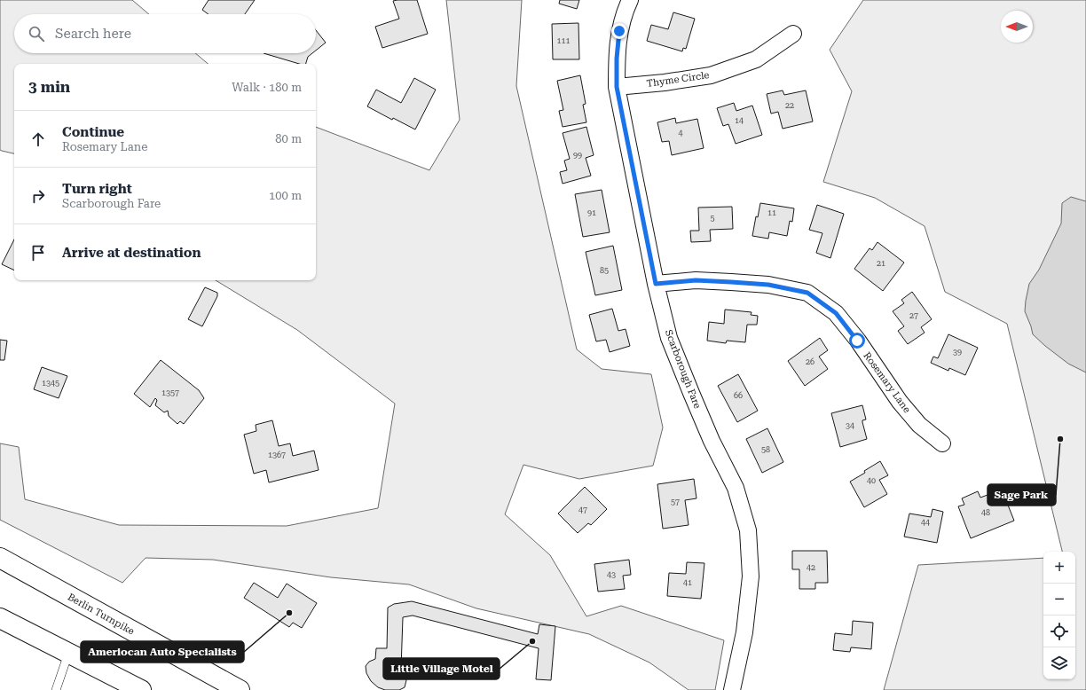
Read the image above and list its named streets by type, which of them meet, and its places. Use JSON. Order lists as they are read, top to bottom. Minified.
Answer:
{"streets":{"highway":["Berlin Turnpike"],"street":["Thyme Circle","Scarborough Fare","Rosemary Lane"]},"crossings":[["Thyme Circle","Scarborough Fare"],["Scarborough Fare","Rosemary Lane"]],"places":["Sage Park","Ameriocan Auto Specialists","Little Village Motel"],"house_numbers":["111","22","14","4","99","91","11","5","21","85","27","39","26","1345","1357","66","34","58","1367","40","57","47","48","44","42","43","41"],"north":"left","page":{"search":"Search here","heading":["3 min","Walk · 180 m"],"list":[["Continue","Rosemary Lane","80 m"],["Turn right","Scarborough Fare","100 m"],"Arrive at destination"],"map_buttons":["+","−"]}}
